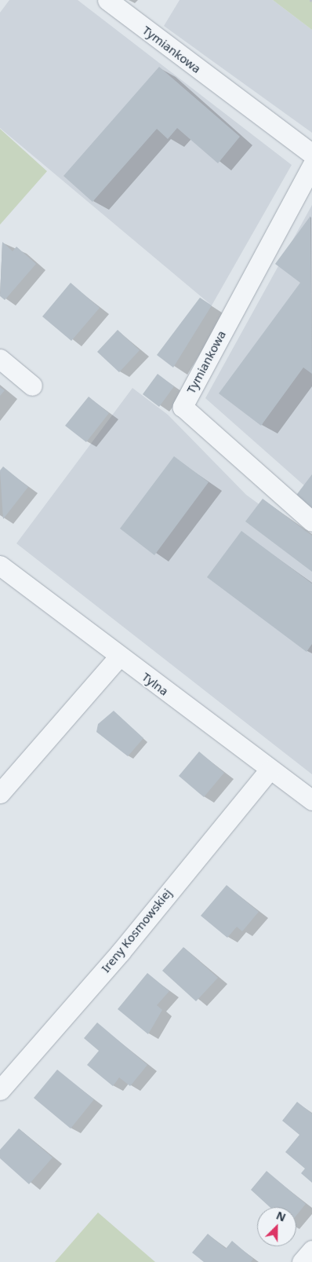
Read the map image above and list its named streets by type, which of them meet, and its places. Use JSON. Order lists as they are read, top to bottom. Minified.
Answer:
{"streets":{"street":["Tymiankowa","Tylna","Ireny Kosmowskiej"]},"crossings":[["Tylna","Ireny Kosmowskiej"]],"north":"top right"}
